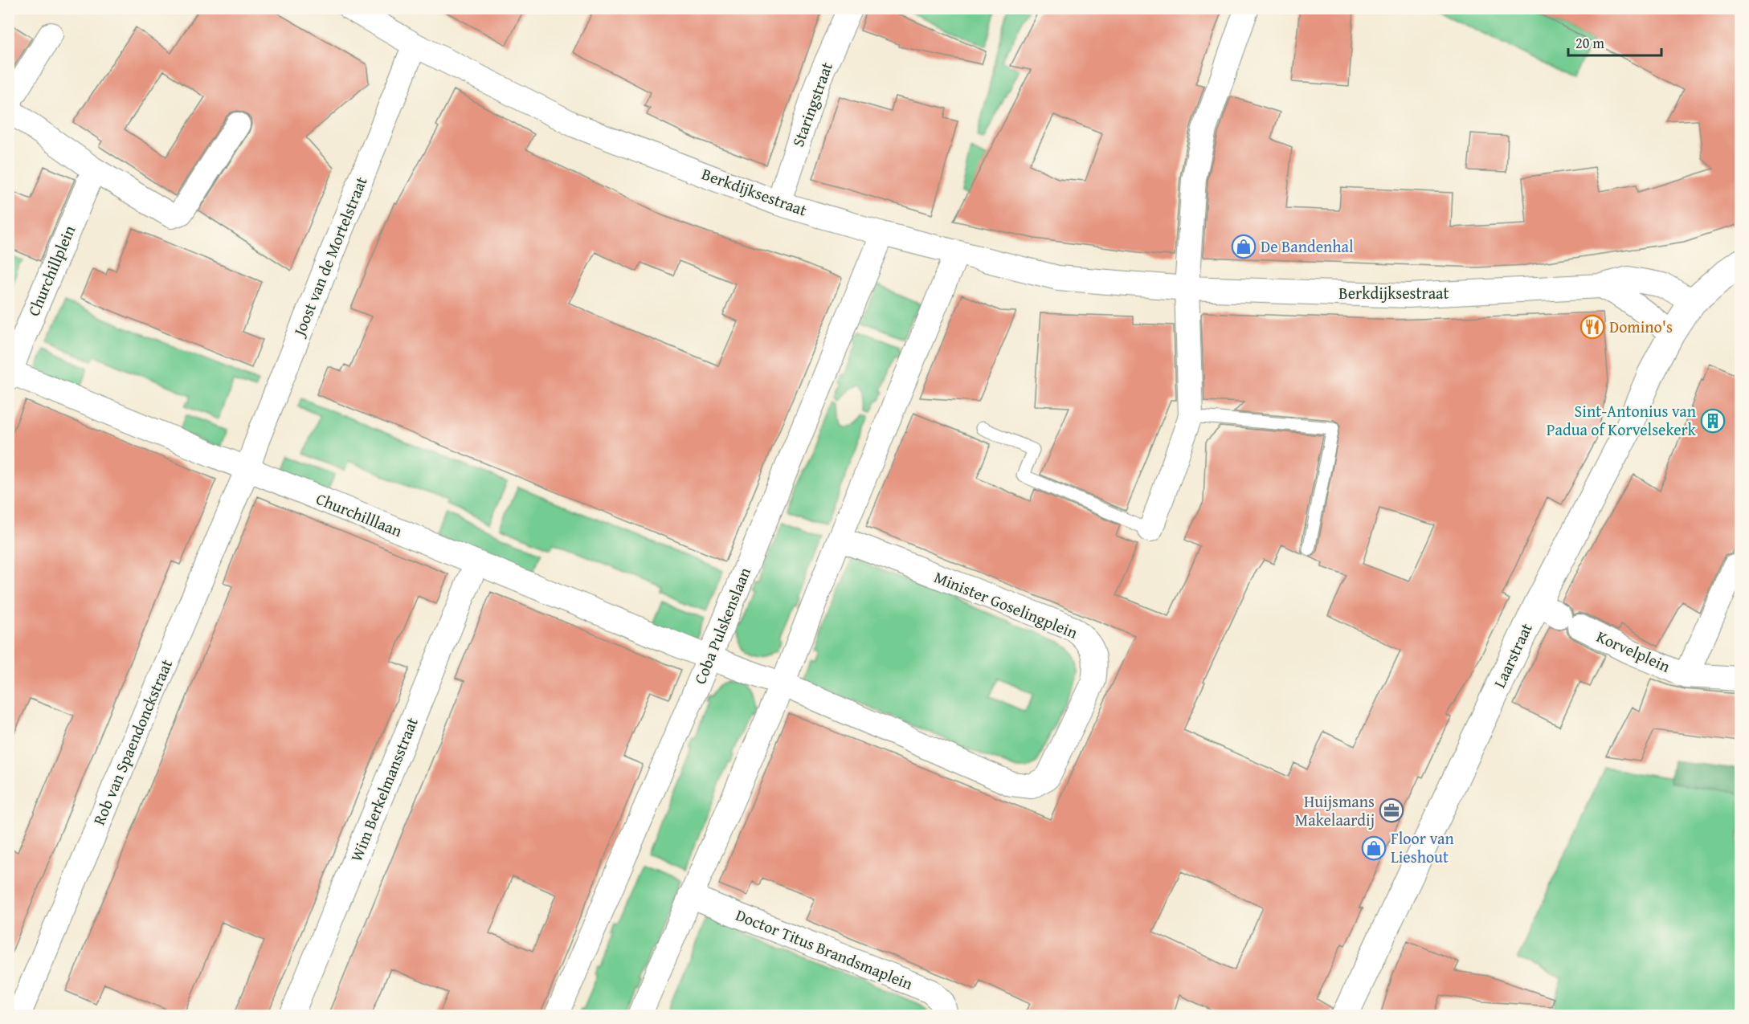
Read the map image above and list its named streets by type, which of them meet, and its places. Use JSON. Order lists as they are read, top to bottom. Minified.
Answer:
{"streets":{"street":["Staringstraat","Berkdijksestraat","Joost van de Mortelstraat","Churchillplein","Churchilllaan","Minister Goselingplein","Coba Pulskenslaan","Korvelplein","Laarstraat","Rob van Spaendonckstraat","Wim Berkelmansstraat","Doctor Titus Brandsmaplein"]},"crossings":[["Staringstraat","Berkdijksestraat"],["Berkdijksestraat","Joost van de Mortelstraat"],["Berkdijksestraat","Coba Pulskenslaan"],["Berkdijksestraat","Laarstraat"],["Joost van de Mortelstraat","Churchilllaan"],["Joost van de Mortelstraat","Rob van Spaendonckstraat"],["Churchillplein","Churchilllaan"],["Churchilllaan","Minister Goselingplein"],["Churchilllaan","Coba Pulskenslaan"],["Churchilllaan","Rob van Spaendonckstraat"],["Churchilllaan","Wim Berkelmansstraat"],["Minister Goselingplein","Coba Pulskenslaan"],["Korvelplein","Laarstraat"]],"places":{"shop":["De Bandenhal","Floor van Lieshout"],"restaurant":["Domino's"],"building":["Sint-Antonius van Padua of Korvelsekerk"],"office":["Huijsmans Makelaardij"]},"scale_bar":"20 m"}
